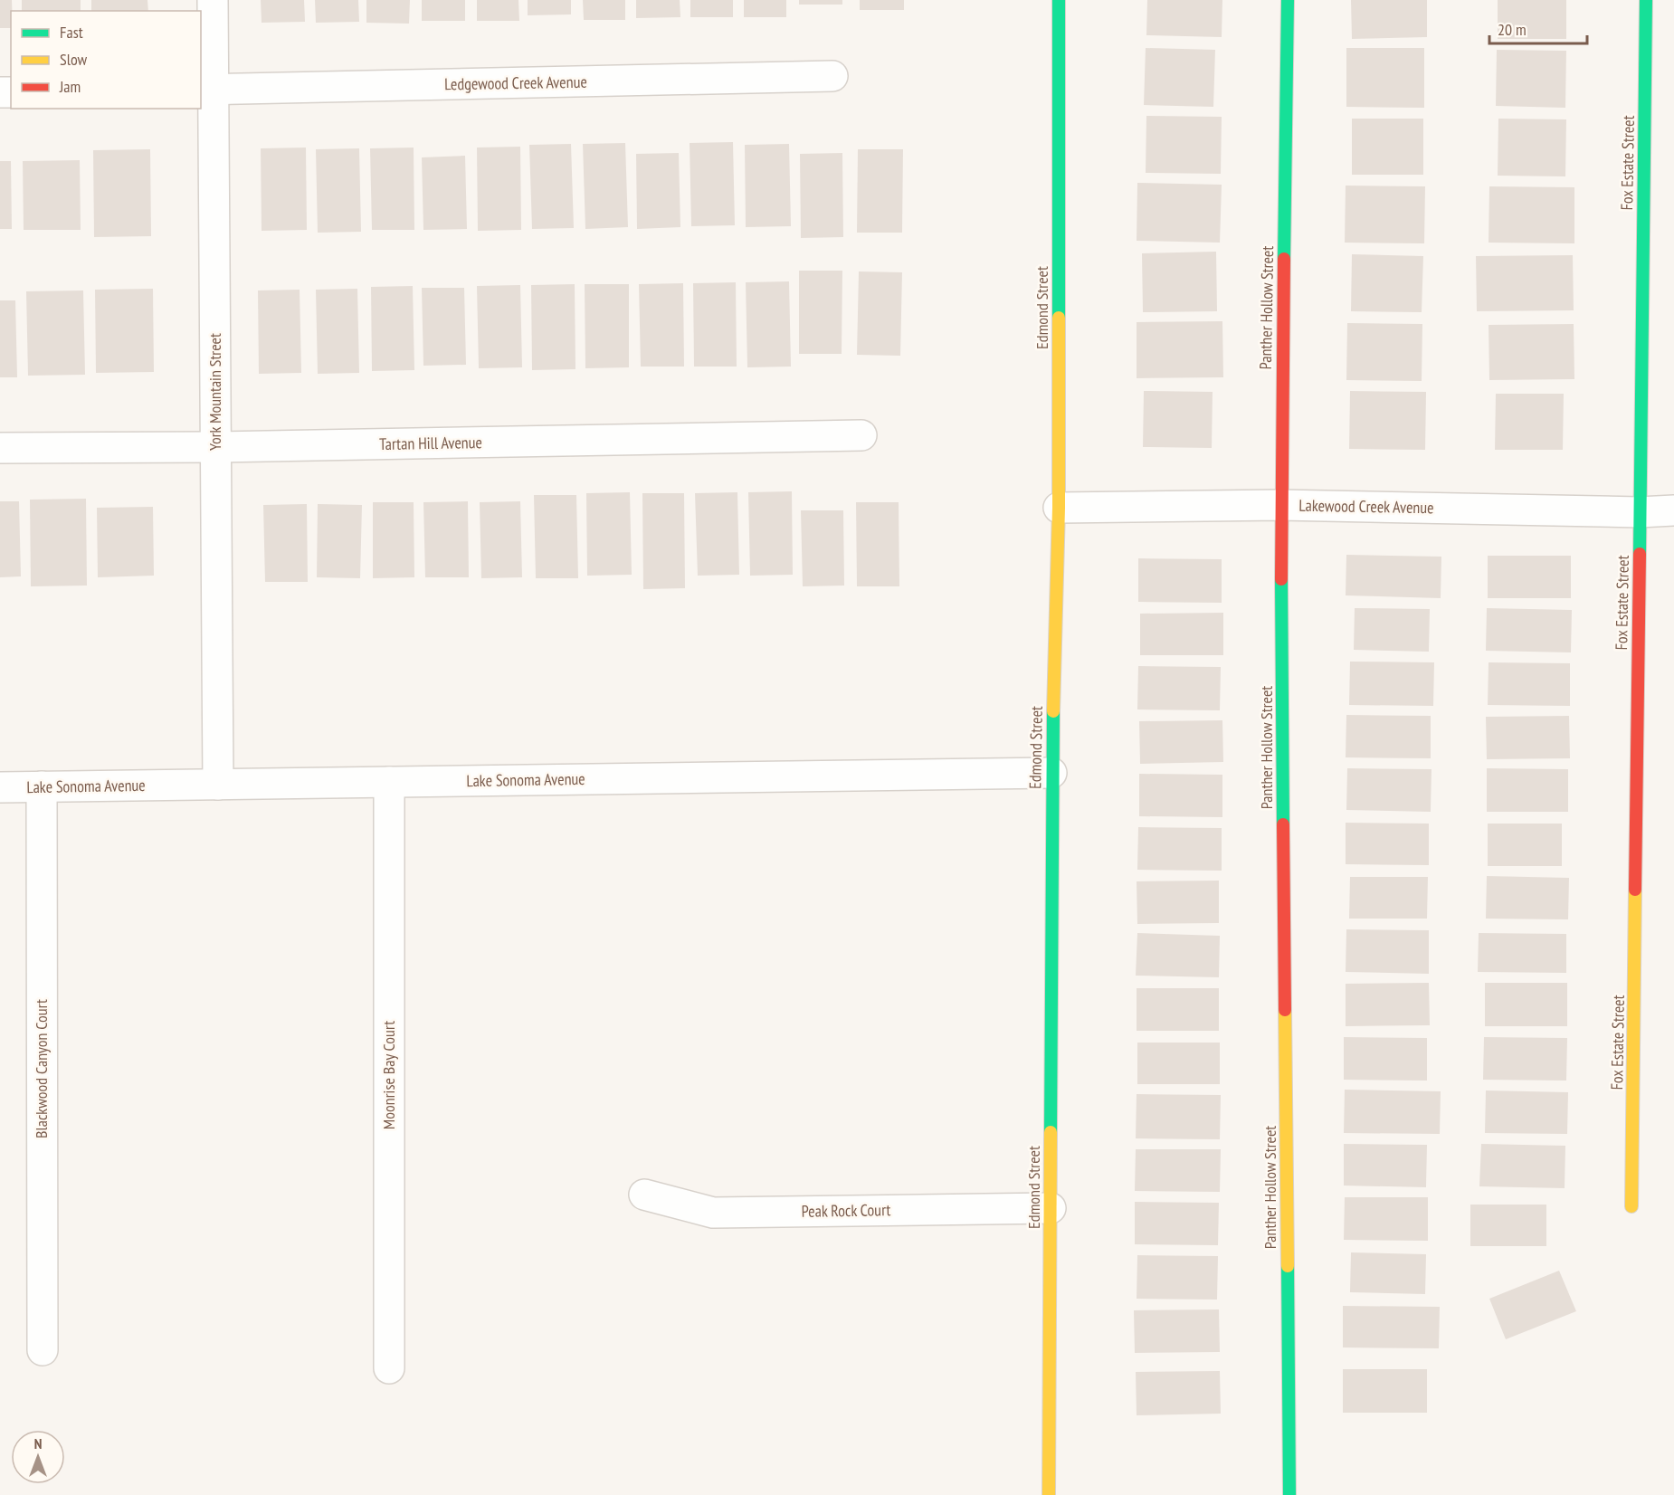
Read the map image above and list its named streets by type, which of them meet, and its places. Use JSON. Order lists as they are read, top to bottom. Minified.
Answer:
{"streets":{"street":["Ledgewood Creek Avenue","Fox Estate Street","Edmond Street","Panther Hollow Street","York Mountain Street","Tartan Hill Avenue","Lakewood Creek Avenue","Lake Sonoma Avenue","Blackwood Canyon Court","Moonrise Bay Court","Peak Rock Court"]},"crossings":[["Ledgewood Creek Avenue","York Mountain Street"],["Fox Estate Street","Lakewood Creek Avenue"],["Edmond Street","Lakewood Creek Avenue"],["Edmond Street","Lake Sonoma Avenue"],["Edmond Street","Peak Rock Court"],["Panther Hollow Street","Lakewood Creek Avenue"],["York Mountain Street","Tartan Hill Avenue"],["York Mountain Street","Lake Sonoma Avenue"],["Lake Sonoma Avenue","Blackwood Canyon Court"],["Lake Sonoma Avenue","Moonrise Bay Court"]],"legend":["Fast","Slow","Jam"],"scale_bar":"20 m","north":"top"}
